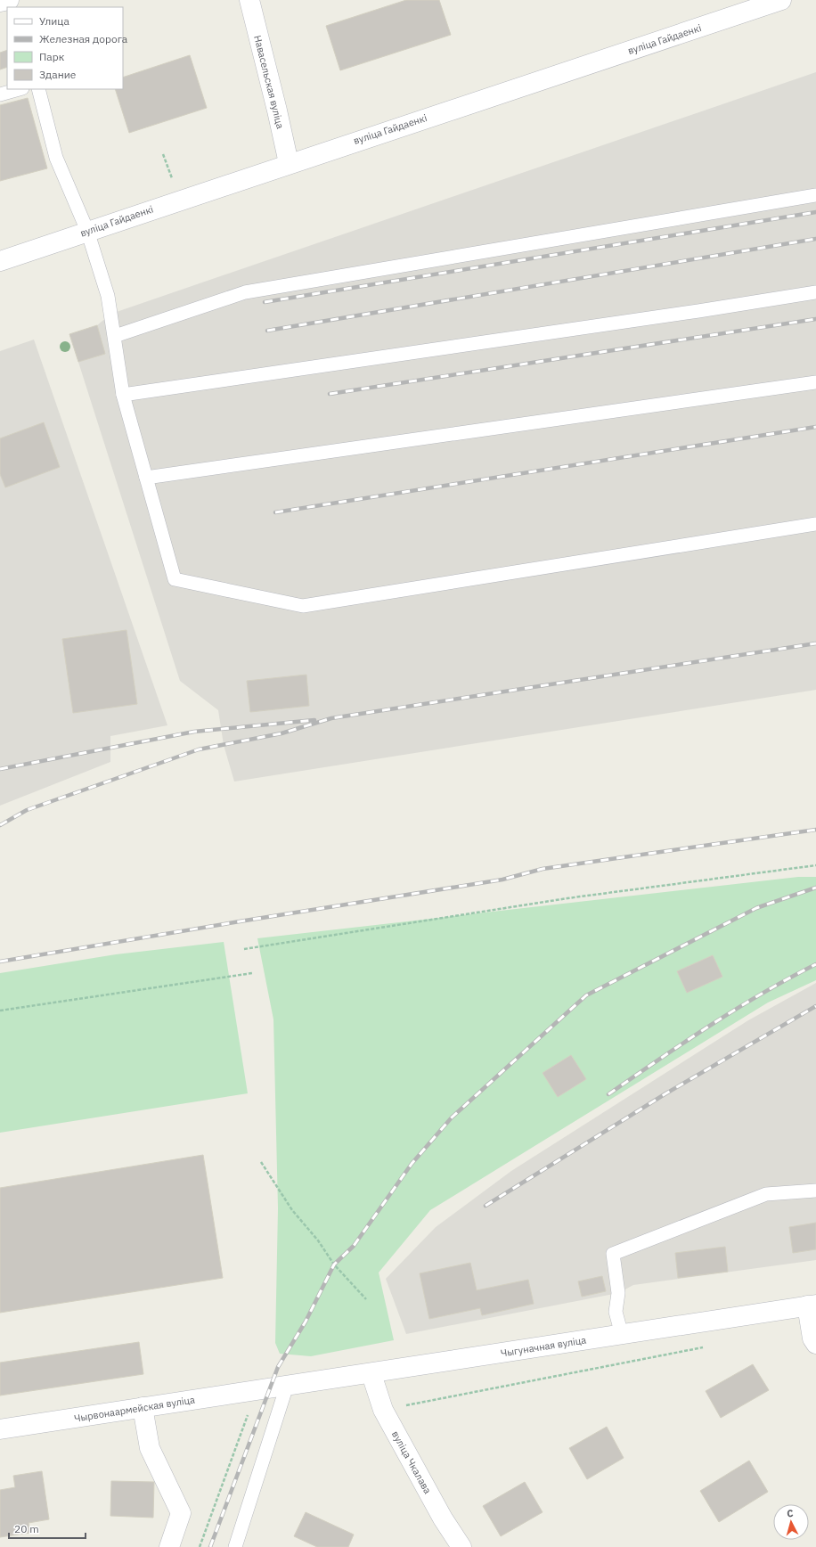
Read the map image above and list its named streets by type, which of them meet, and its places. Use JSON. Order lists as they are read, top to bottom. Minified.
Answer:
{"streets":{"street":["вуліца Гайдаенкі","Навасельская вуліца","Чыгуначная вуліца","Чырвонаармейская вуліца","вуліца Чкалава"]},"crossings":[["вуліца Гайдаенкі","Навасельская вуліца"],["Чыгуначная вуліца","Чырвонаармейская вуліца"],["Чыгуначная вуліца","вуліца Чкалава"]],"legend":["Улица","Железная дорога","Парк","Здание"],"scale_bar":"20 m","north":"top"}
